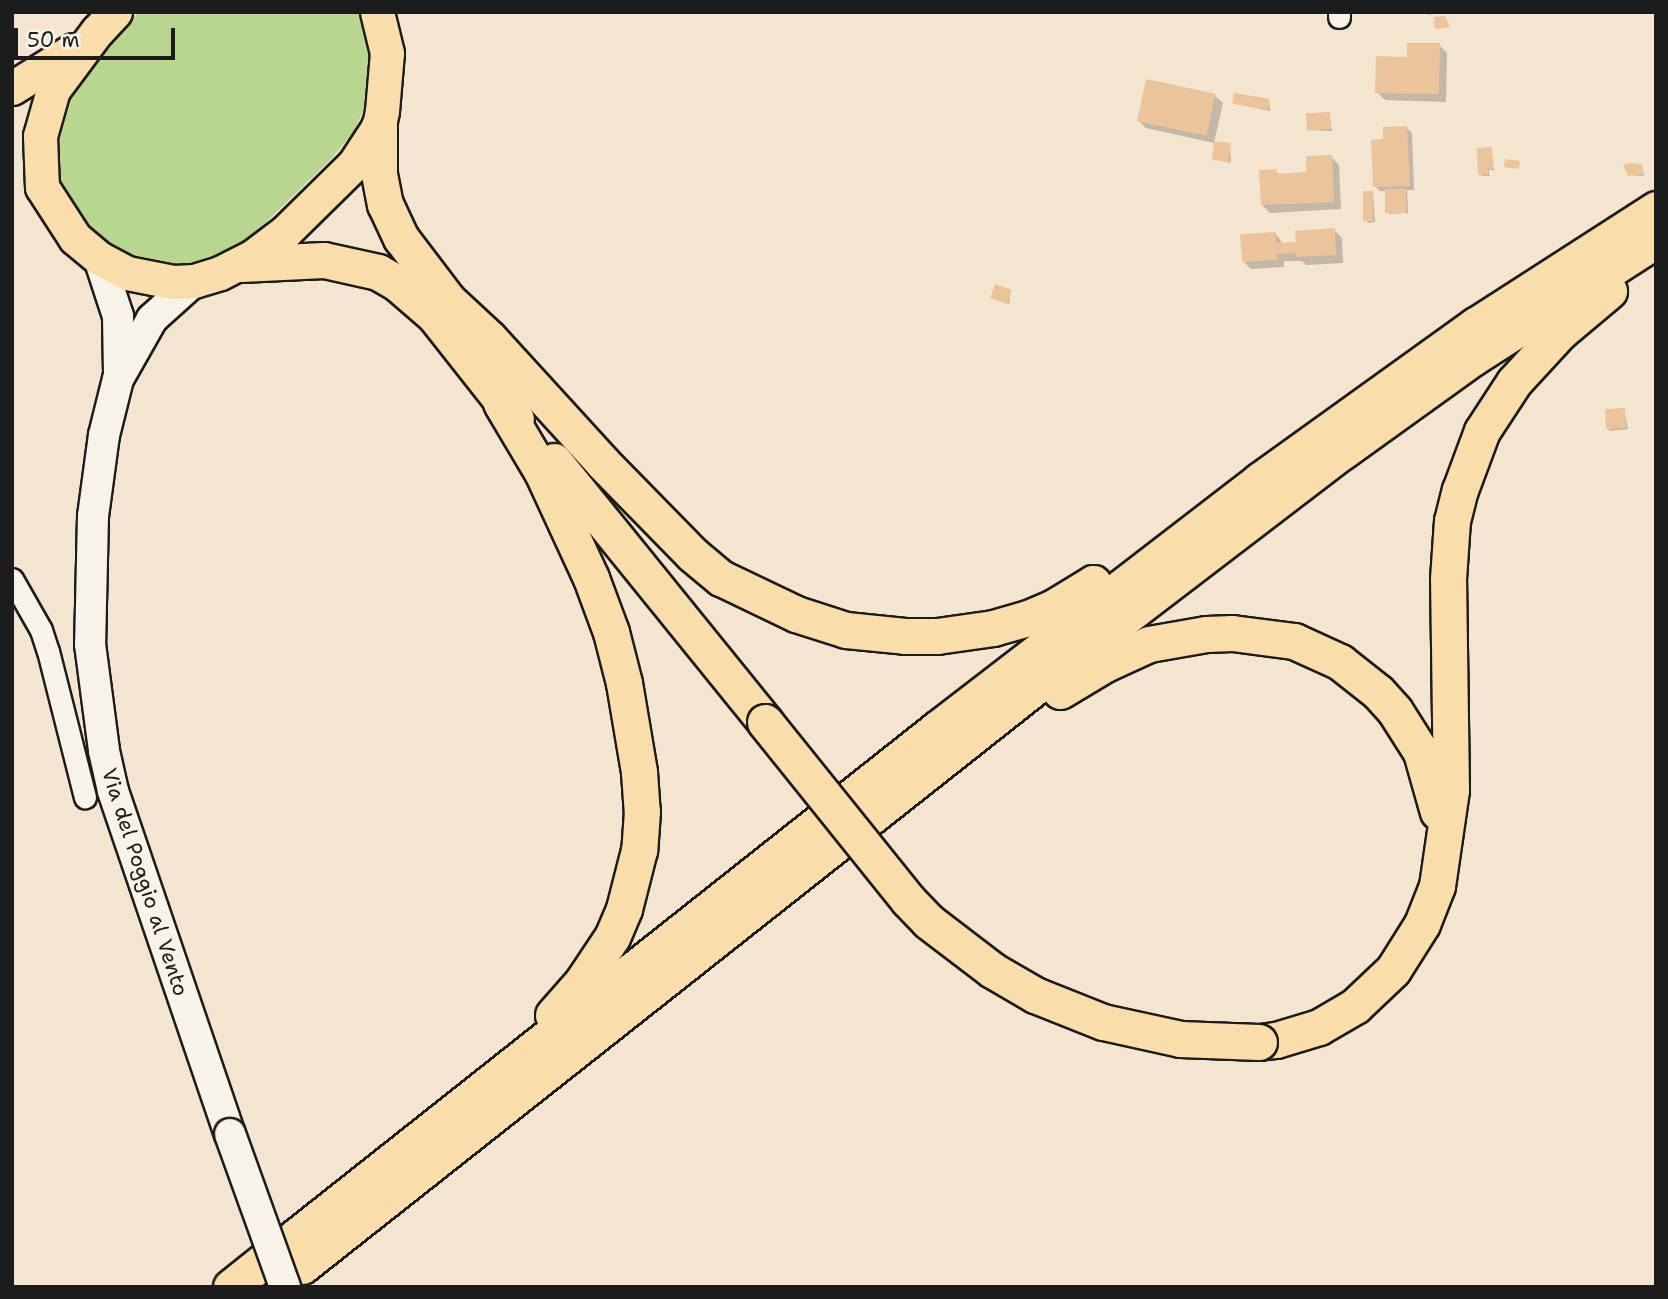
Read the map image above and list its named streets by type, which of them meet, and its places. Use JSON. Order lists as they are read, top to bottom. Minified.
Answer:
{"streets":{"main road":["Via del Poggio al Vento"]},"scale_bar":"50 m"}
